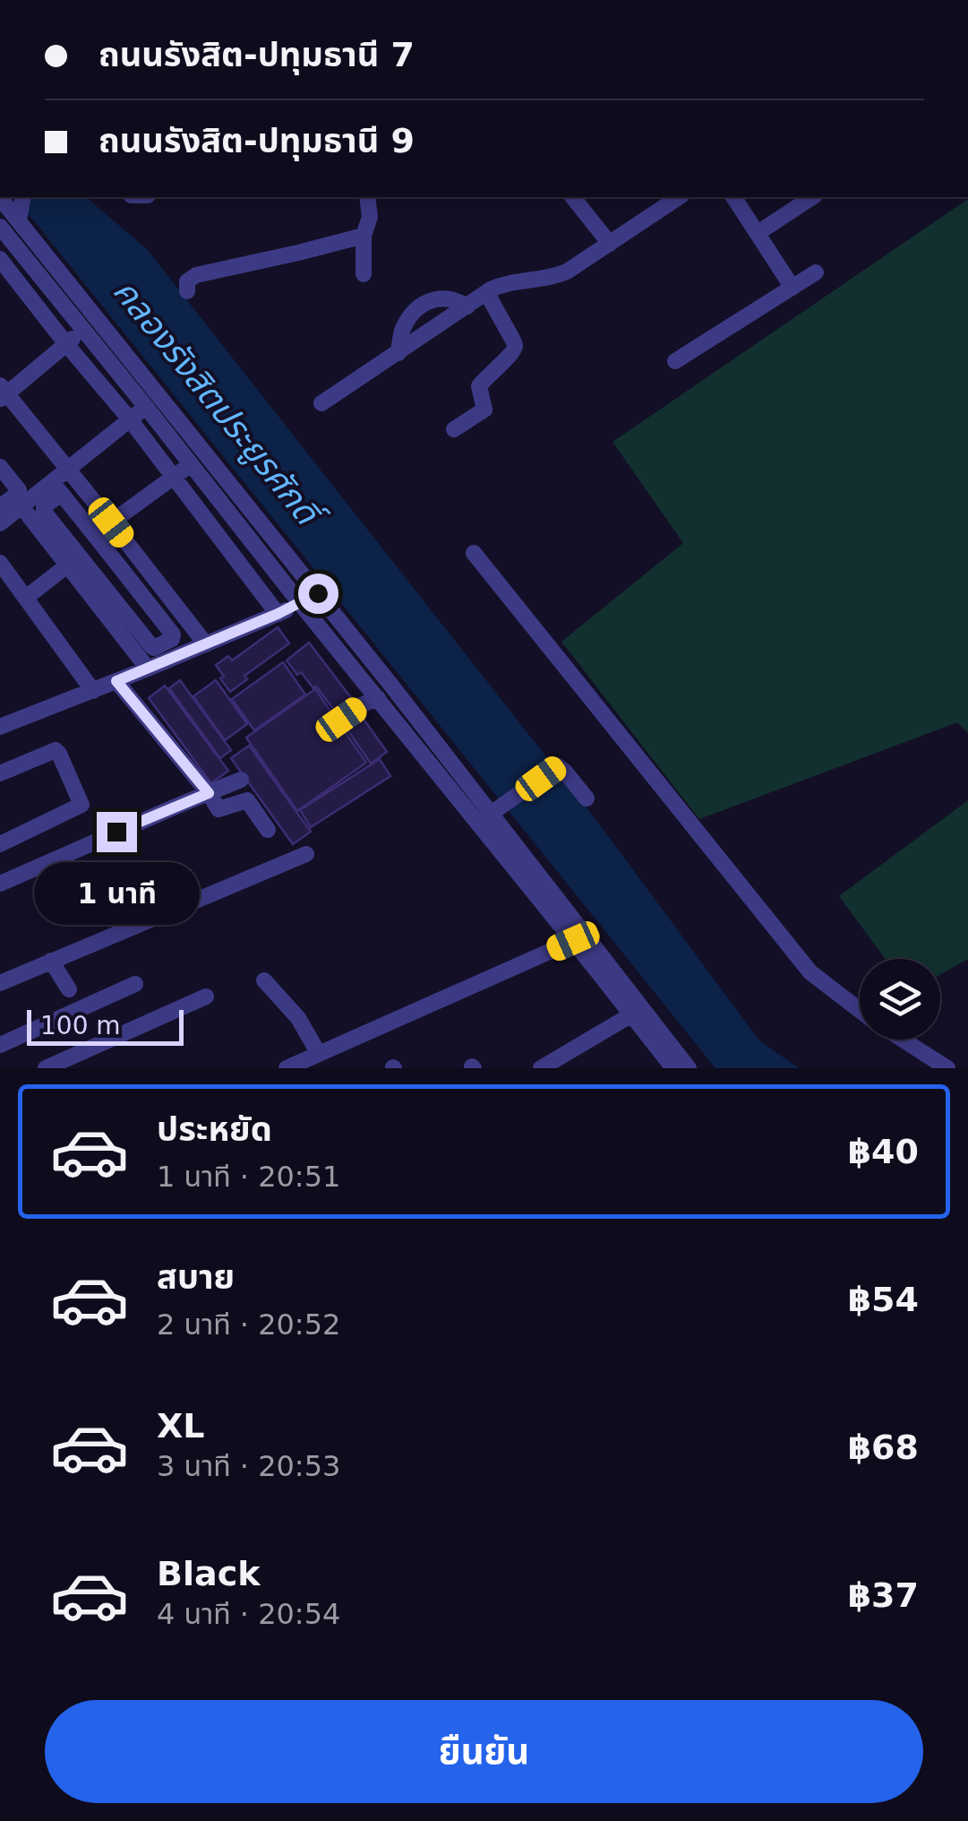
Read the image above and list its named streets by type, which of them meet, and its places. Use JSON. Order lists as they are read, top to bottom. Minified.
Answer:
{"water":["คลองรังสิตประยูรศักดิ์"],"scale_bar":"100 m","page":{"banner":["ถนนรังสิต-ปทุมธานี 7","ถนนรังสิต-ปทุมธานี 9"],"bubble":"1 นาที","scale":"100 m","list":[{"name":"ประหยัด","note":"1 นาที · 20:51","value":"฿40"},{"name":"สบาย","note":"2 นาที · 20:52","value":"฿54"},{"name":"XL","note":"3 นาที · 20:53","value":"฿68"},{"name":"Black","note":"4 นาที · 20:54","value":"฿37"}],"buttons":"ยืนยัน"}}
